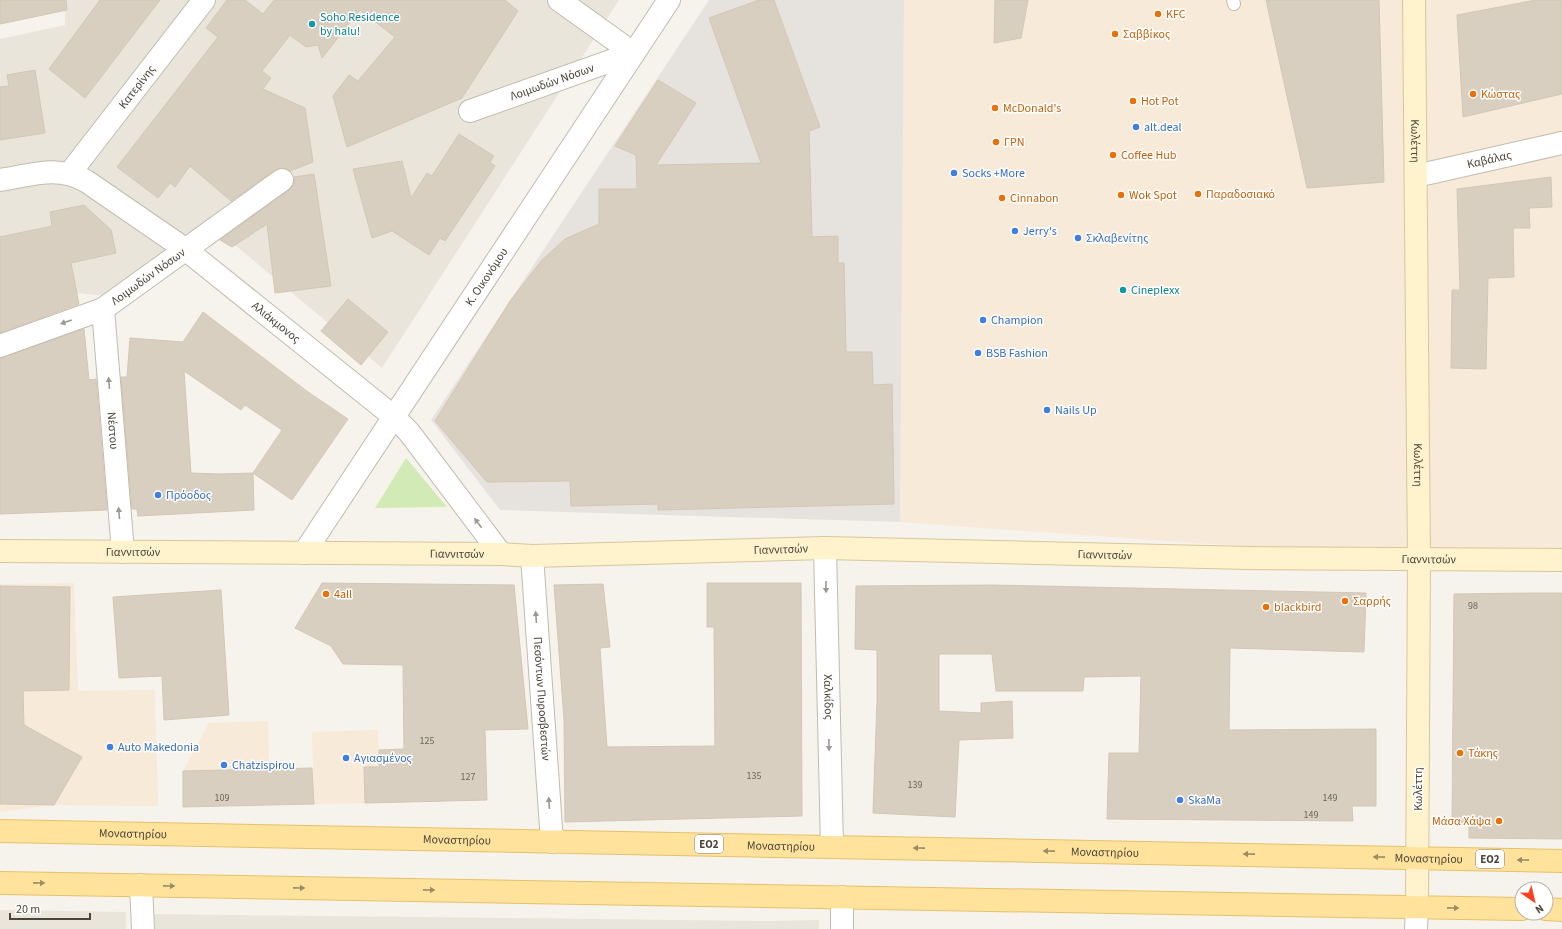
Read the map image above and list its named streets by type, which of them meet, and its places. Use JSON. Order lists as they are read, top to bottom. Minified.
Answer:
{"streets":{"main road":["Κωλέττη","Γιαννιτσών","Μοναστηρίου","ΕΟ2"],"street":["Λοιμωδών Νόσων","Κατερίνης","Καβάλας","Κ. Οικονόμου","Αλιάκμονος","Νέστου","Χαλκίδος","Πεσόντων Πυροσβεστών"]},"crossings":[["Λοιμωδών Νόσων","Κ. Οικονόμου"],["Λοιμωδών Νόσων","Αλιάκμονος"],["Λοιμωδών Νόσων","Νέστου"],["Κατερίνης","Αλιάκμονος"],["Κωλέττη","Καβάλας"],["Κωλέττη","Γιαννιτσών"],["Κωλέττη","Μοναστηρίου"],["Κ. Οικονόμου","Αλιάκμονος"],["Κ. Οικονόμου","Γιαννιτσών"],["Αλιάκμονος","Γιαννιτσών"],["Νέστου","Γιαννιτσών"],["Γιαννιτσών","Χαλκίδος"],["Γιαννιτσών","Πεσόντων Πυροσβεστών"],["Χαλκίδος","Μοναστηρίου"],["Πεσόντων Πυροσβεστών","Μοναστηρίου"]],"one_way":["Νέστου","Χαλκίδος","Πεσόντων Πυροσβεστών"],"places":["KFC","Soho Residence by halu!","Σαββίκος","Κώστας","Hot Pot","McDonald's","alt.deal","ΓΡΝ","Coffee Hub","Socks +More","Παραδοσιακό","Wok Spot","Cinnabon","Jerry's","Σκλαβενίτης","Cineplexx","Champion","BSB Fashion","Nails Up","Πρόοδος","4all","Σαρρής","blackbird","Auto Makedonia","Τάκης","Αγιασμένος","Chatzispirou","SkaMa","Μάσα Χάψα"],"house_numbers":["98","125","135","127","139","109","149","149"],"scale_bar":"20 m","north":"bottom right"}
